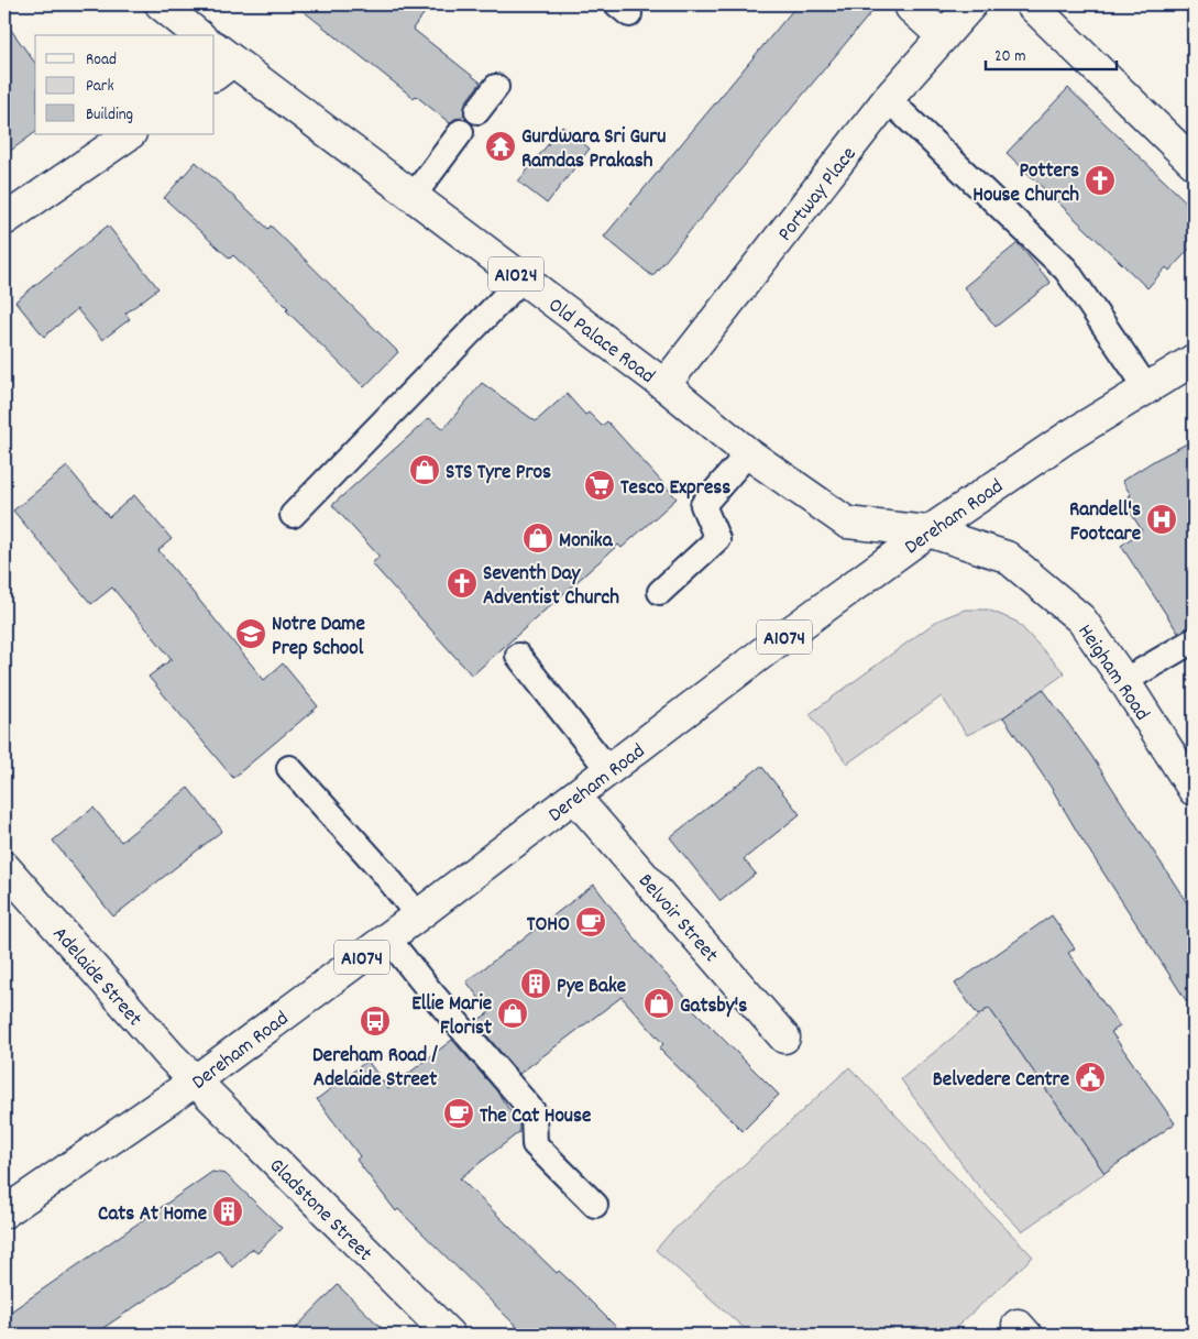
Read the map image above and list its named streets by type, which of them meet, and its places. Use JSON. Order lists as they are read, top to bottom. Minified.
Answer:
{"streets":{"main road":["Portway Place","A1024","Old Palace Road","Dereham Road","A1074","Heigham Road","Belvoir Street","Adelaide Street","Gladstone Street"]},"crossings":[["Portway Place","Old Palace Road"],["Old Palace Road","Dereham Road"],["Old Palace Road","Heigham Road"],["Dereham Road","Heigham Road"],["Dereham Road","Belvoir Street"],["Dereham Road","Adelaide Street"],["Dereham Road","Gladstone Street"],["Adelaide Street","Gladstone Street"]],"places":{"temple":["Gurdwara Sri Guru Ramdas Prakash"],"church":["Potters House Church","Seventh Day Adventist Church"],"shop":["STS Tyre Pros","Monika","Gatsby's","Ellie Marie Florist"],"supermarket":["Tesco Express"],"hospital":["Randell's Footcare"],"school or university":["Notre Dame Prep School"],"cafe":["TOHO","The Cat House"],"building":["Pye Bake","Cats At Home"],"bus stop":["Dereham Road / Adelaide Street"],"public building":["Belvedere Centre"]},"legend":["Road","Park","Building"],"scale_bar":"20 m"}
